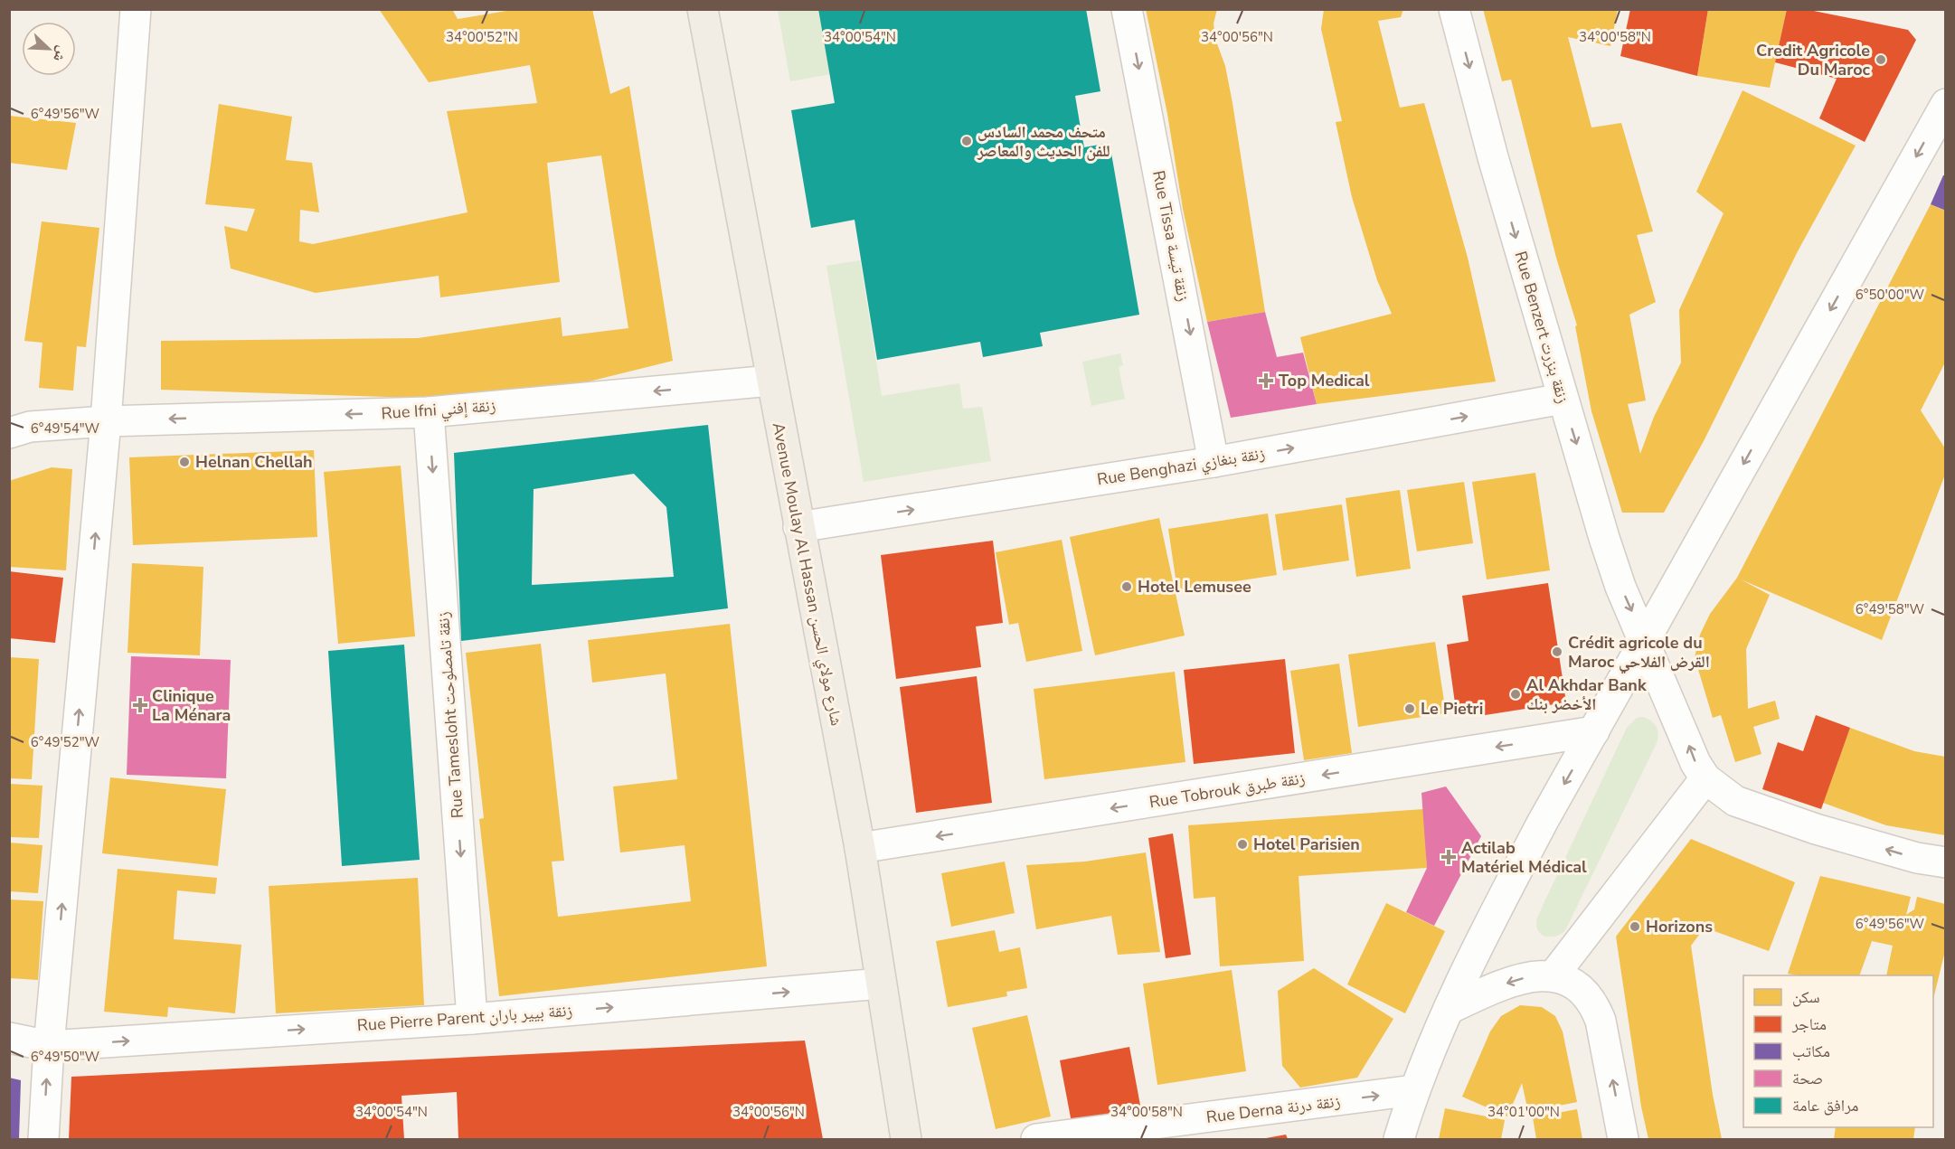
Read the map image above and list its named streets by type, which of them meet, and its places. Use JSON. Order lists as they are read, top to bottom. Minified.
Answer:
{"streets":{"main road":["Avenue Moulay Al Hassan شارع مولاي الحسن"],"street":["Rue Tissa زنقة تيسة","Rue Benzert زنقة بنزرت","Rue Ifni زنقة إفني","Rue Benghazi زنقة بنغازي","Rue Tamesloht زنقة تامصلوحت","Rue Tobrouk زنقة طبرق","Rue Pierre Parent زنقة بيير باران","Rue Derna زنقة درنة"]},"crossings":[["Rue Tissa زنقة تيسة","Rue Benghazi زنقة بنغازي"],["Rue Benzert زنقة بنزرت","Rue Benghazi زنقة بنغازي"],["Rue Ifni زنقة إفني","Avenue Moulay Al Hassan شارع مولاي الحسن"],["Rue Ifni زنقة إفني","Rue Tamesloht زنقة تامصلوحت"],["Rue Benghazi زنقة بنغازي","Avenue Moulay Al Hassan شارع مولاي الحسن"],["Avenue Moulay Al Hassan شارع مولاي الحسن","Rue Tobrouk زنقة طبرق"],["Avenue Moulay Al Hassan شارع مولاي الحسن","Rue Pierre Parent زنقة بيير باران"],["Rue Tamesloht زنقة تامصلوحت","Rue Pierre Parent زنقة بيير باران"]],"one_way":["Rue Tissa زنقة تيسة","Rue Ifni زنقة إفني","Rue Benghazi زنقة بنغازي","Rue Tamesloht زنقة تامصلوحت","Rue Tobrouk زنقة طبرق","Rue Pierre Parent زنقة بيير باران","Rue Derna زنقة درنة"],"places":{"other":["Credit Agricole Du Maroc","متحف محمد السادس للفن الحديث والمعاصر","Helnan Chellah","Hotel Lemusee","Crédit agricole du Maroc القرض الفلاحي","Al Akhdar Bank الأخضر بنك","Le Pietri","Hotel Parisien","Horizons"],"health":["Top Medical","Clinique La Ménara","Actilab Matériel Médical"]},"legend":["سكن","متاجر","مكاتب","صحة","مرافق عامة"],"north":"bottom right","coordinates":["34°00'52\"N","34°00'54\"N","34°00'56\"N","34°00'58\"N","6°49'56\"W","6°50'00\"W","6°49'54\"W","6°49'58\"W","6°49'52\"W","6°49'50\"W","34°01'00\"N"]}
